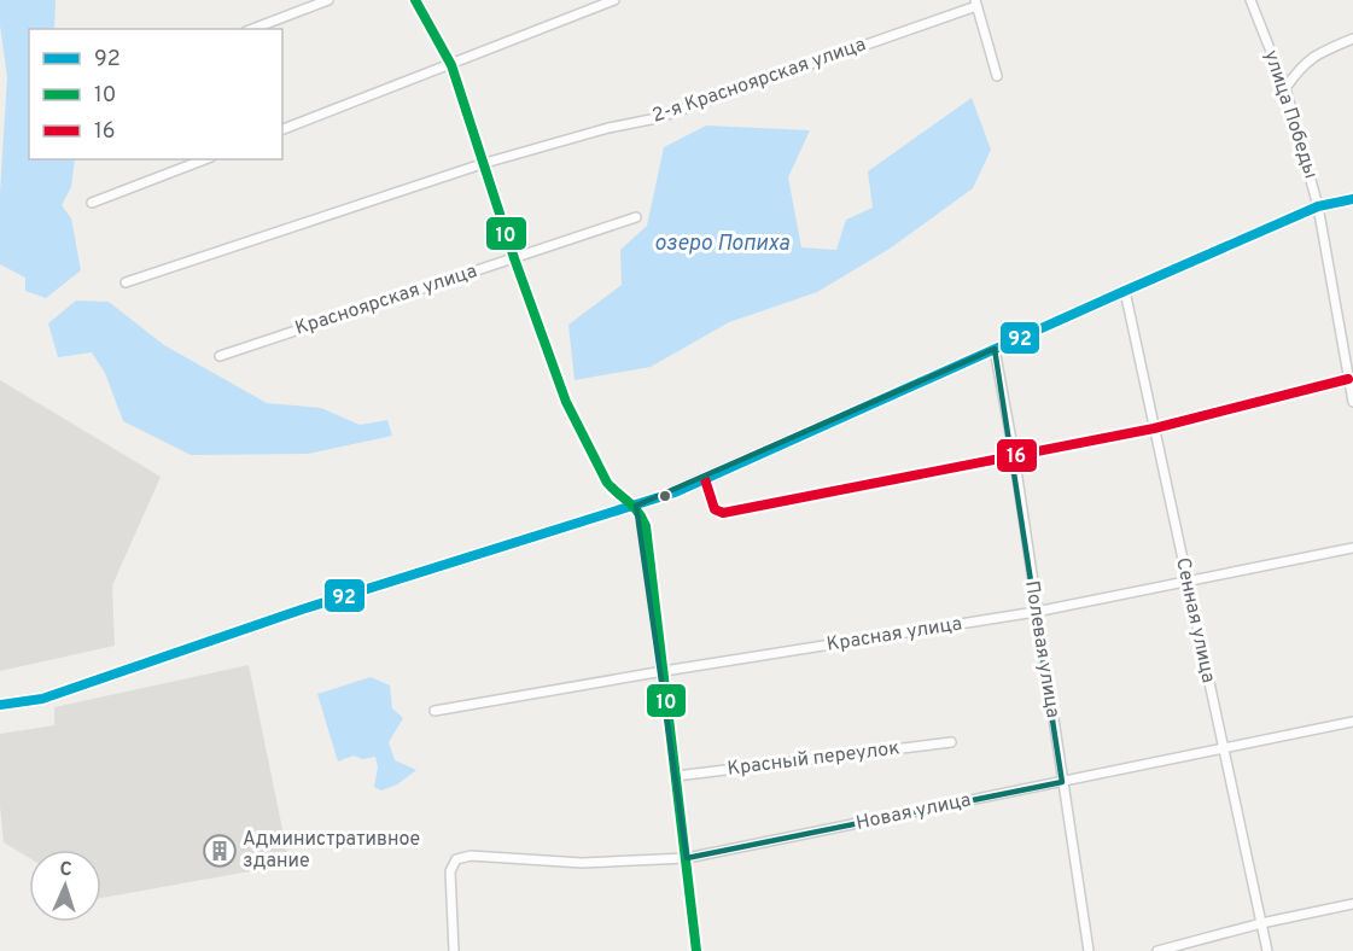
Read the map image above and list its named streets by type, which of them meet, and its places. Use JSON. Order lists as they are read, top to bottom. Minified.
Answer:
{"streets":{"street":["2-я Красноярская улица","улица Победы","Красноярская улица","Сенная улица","Красная улица","Полевая улица","Красный переулок","Новая улица"]},"crossings":[["Сенная улица","Красная улица"],["Сенная улица","Новая улица"],["Красная улица","Полевая улица"],["Полевая улица","Новая улица"]],"water":["озеро Попиха"],"places":{"building":["Административное здание"]},"lines":["transit line 10","transit line 92","transit line 16"],"legend":["92","10","16"],"north":"top"}
